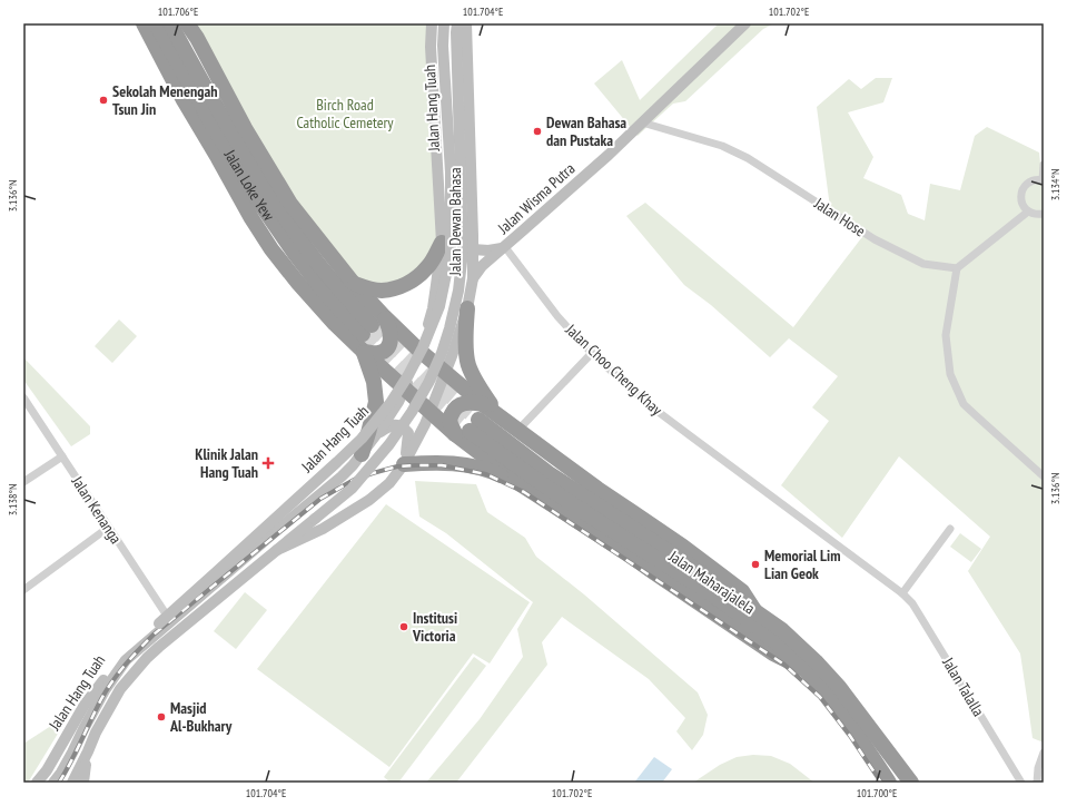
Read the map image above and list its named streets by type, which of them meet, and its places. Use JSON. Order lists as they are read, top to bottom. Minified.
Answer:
{"streets":{"highway":["Jalan Loke Yew","Jalan Maharajalela"],"main road":["Jalan Hang Tuah","Jalan Wisma Putra","Jalan Dewan Bahasa"],"street":["Jalan Hose","Jalan Choo Cheng Khay","Jalan Kenanga","Jalan Talalla"]},"crossings":[["Jalan Hang Tuah","Jalan Dewan Bahasa"],["Jalan Hang Tuah","Jalan Kenanga"],["Jalan Wisma Putra","Jalan Hose"],["Jalan Wisma Putra","Jalan Dewan Bahasa"],["Jalan Wisma Putra","Jalan Choo Cheng Khay"],["Jalan Choo Cheng Khay","Jalan Talalla"]],"parks":["Birch Road Catholic Cemetery"],"places":{"other":["Sekolah Menengah Tsun Jin","Dewan Bahasa dan Pustaka","Memorial Lim Lian Geok","Institusi Victoria","Masjid Al-Bukhary"],"health":["Klinik Jalan Hang Tuah"]},"coordinates":["101.706°E","101.704°E","101.702°E","3.134°N","3.136°N","3.138°N","101.700°E"]}
